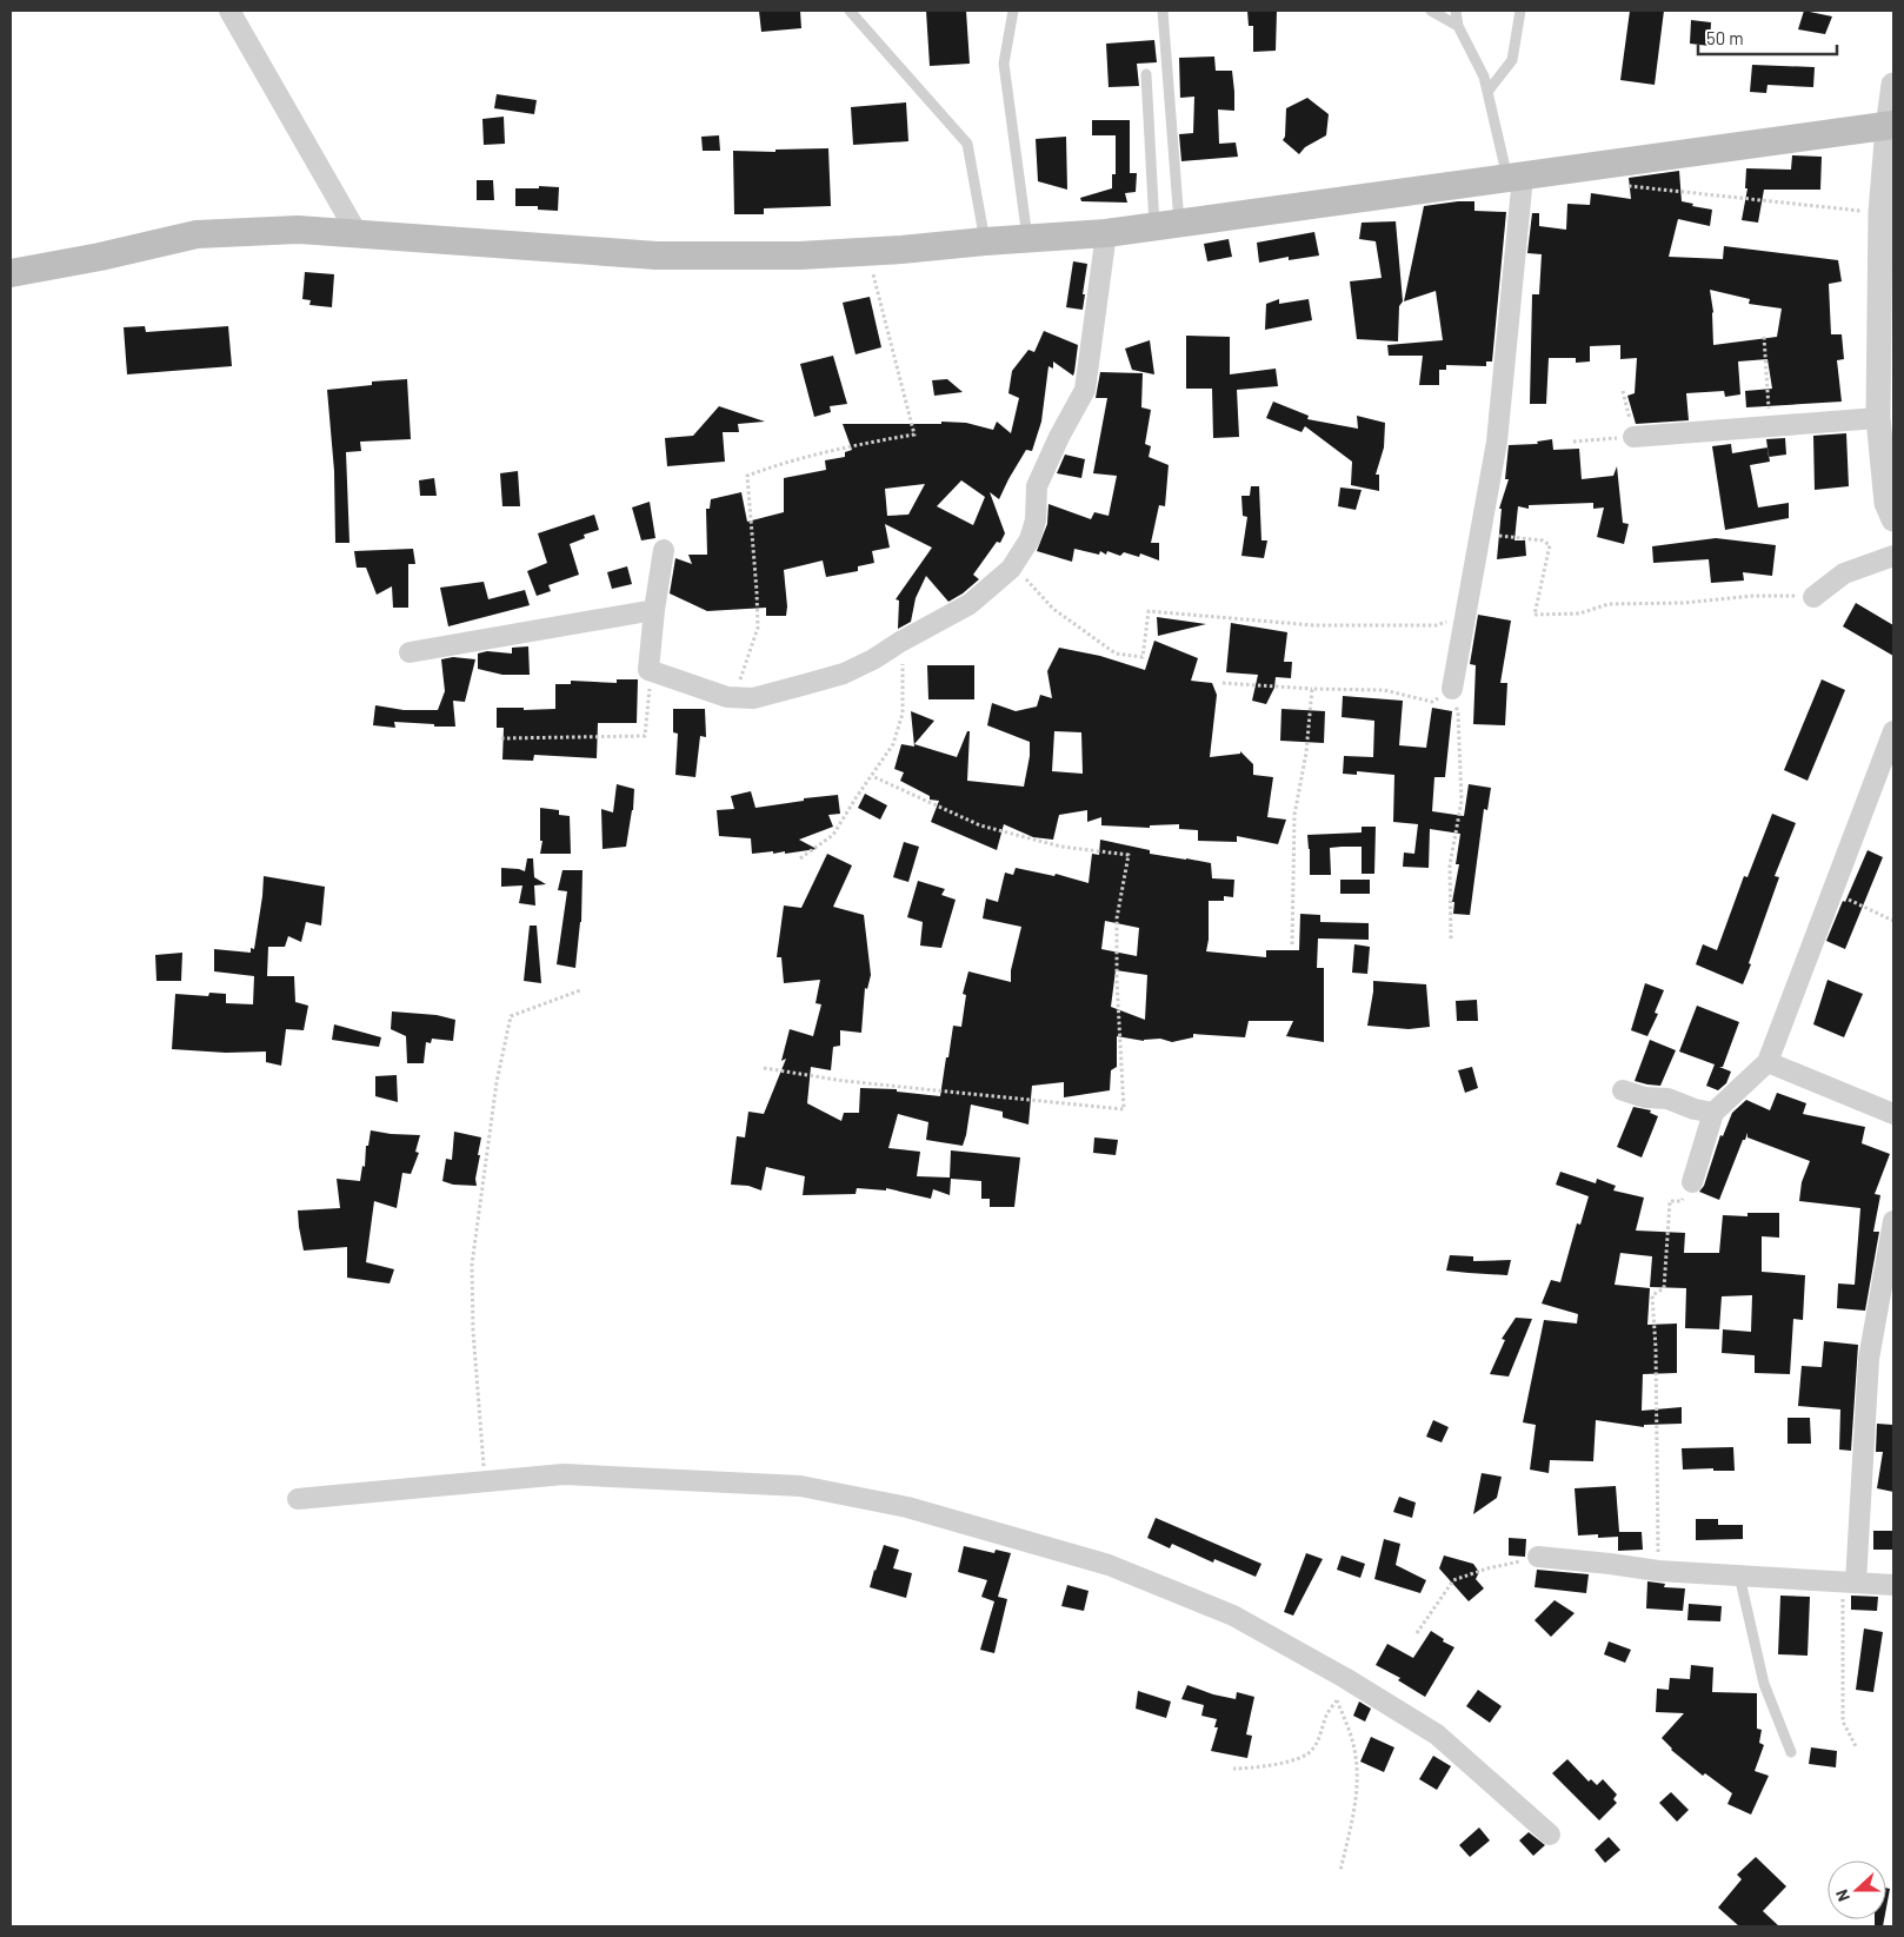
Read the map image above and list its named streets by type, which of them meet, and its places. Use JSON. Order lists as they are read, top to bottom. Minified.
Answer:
{"scale_bar":"50 m","north":"left"}
